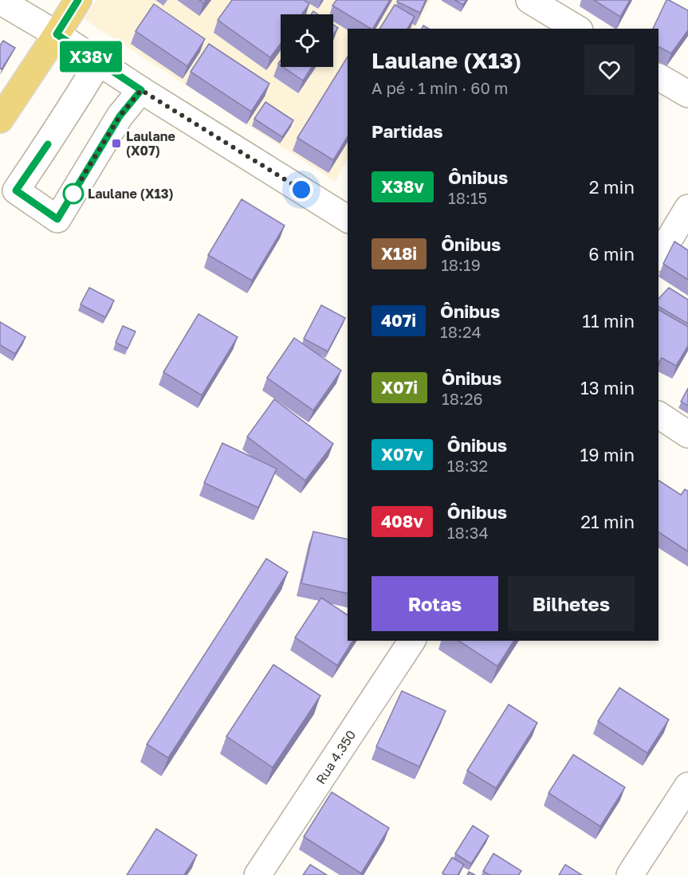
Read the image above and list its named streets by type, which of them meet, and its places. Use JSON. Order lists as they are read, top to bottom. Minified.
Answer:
{"streets":{"street":["Rua 4.350"]},"places":{"transit":["Laulane (X07)"],"other":["Laulane (X13)"]},"lines":["bus line X38v"],"page":{"on_map":"X38v","heading":[["Laulane (X13)","A pé · 1 min · 60 m"],"Partidas"],"list":[{"mark":"X38v","name":"Ônibus","note":"18:15","value":"2 min"},{"mark":"X18i","name":"Ônibus","note":"18:19","value":"6 min"},{"mark":"407i","name":"Ônibus","note":"18:24","value":"11 min"},{"mark":"X07i","name":"Ônibus","note":"18:26","value":"13 min"},{"mark":"X07v","name":"Ônibus","note":"18:32","value":"19 min"},{"mark":"408v","name":"Ônibus","note":"18:34","value":"21 min"}],"buttons":["Rotas","Bilhetes"]}}
